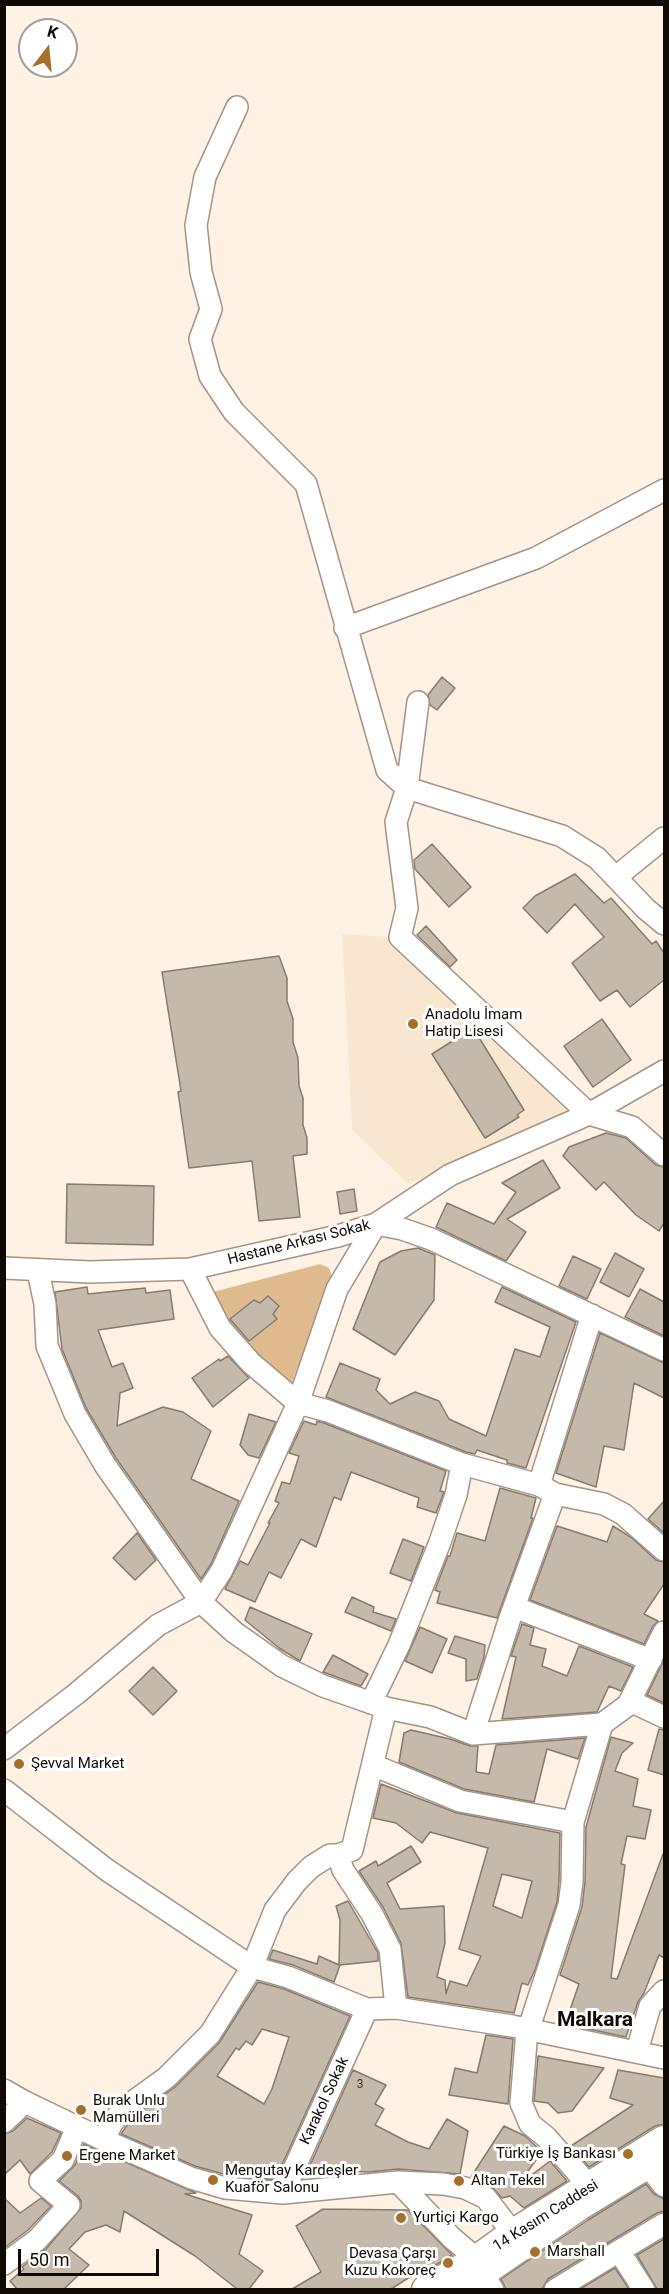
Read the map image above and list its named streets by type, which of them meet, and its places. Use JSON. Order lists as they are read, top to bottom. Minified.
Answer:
{"streets":{"street":["Hastane Arkası Sokak","Karakol Sokak","14 Kasım Caddesi"]},"districts":["Malkara"],"places":["Anadolu İmam Hatip Lisesi","Şevval Market","Burak Unlu Mamülleri","Türkiye İş Bankası","Ergene Market","Mengutay Kardeşler Kuaför Salonu","Altan Tekel","Yurtiçi Kargo","Marshall","Devasa Çarşı Kuzu Kokoreç"],"house_numbers":["3"],"scale_bar":"50 m","north":"top"}
